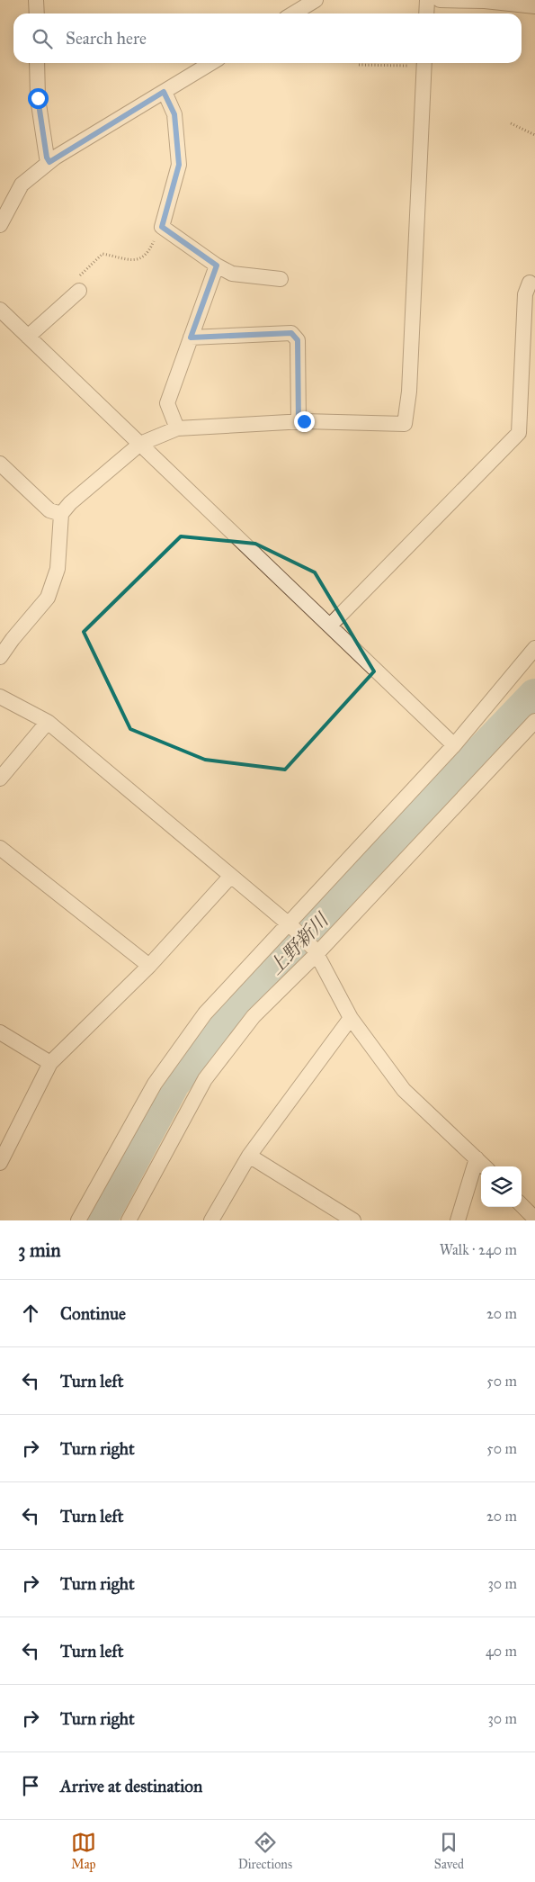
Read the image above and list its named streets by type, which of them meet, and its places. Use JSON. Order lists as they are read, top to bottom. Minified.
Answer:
{"water":["上野新川"],"page":{"search":"Search here","heading":["3 min","Walk · 240 m"],"list":[["Continue","20 m"],["Turn left","50 m"],["Turn right","50 m"],["Turn left","20 m"],["Turn right","30 m"],["Turn left","40 m"],["Turn right","30 m"],"Arrive at destination"],"nav":["Map","Directions","Saved"]}}
